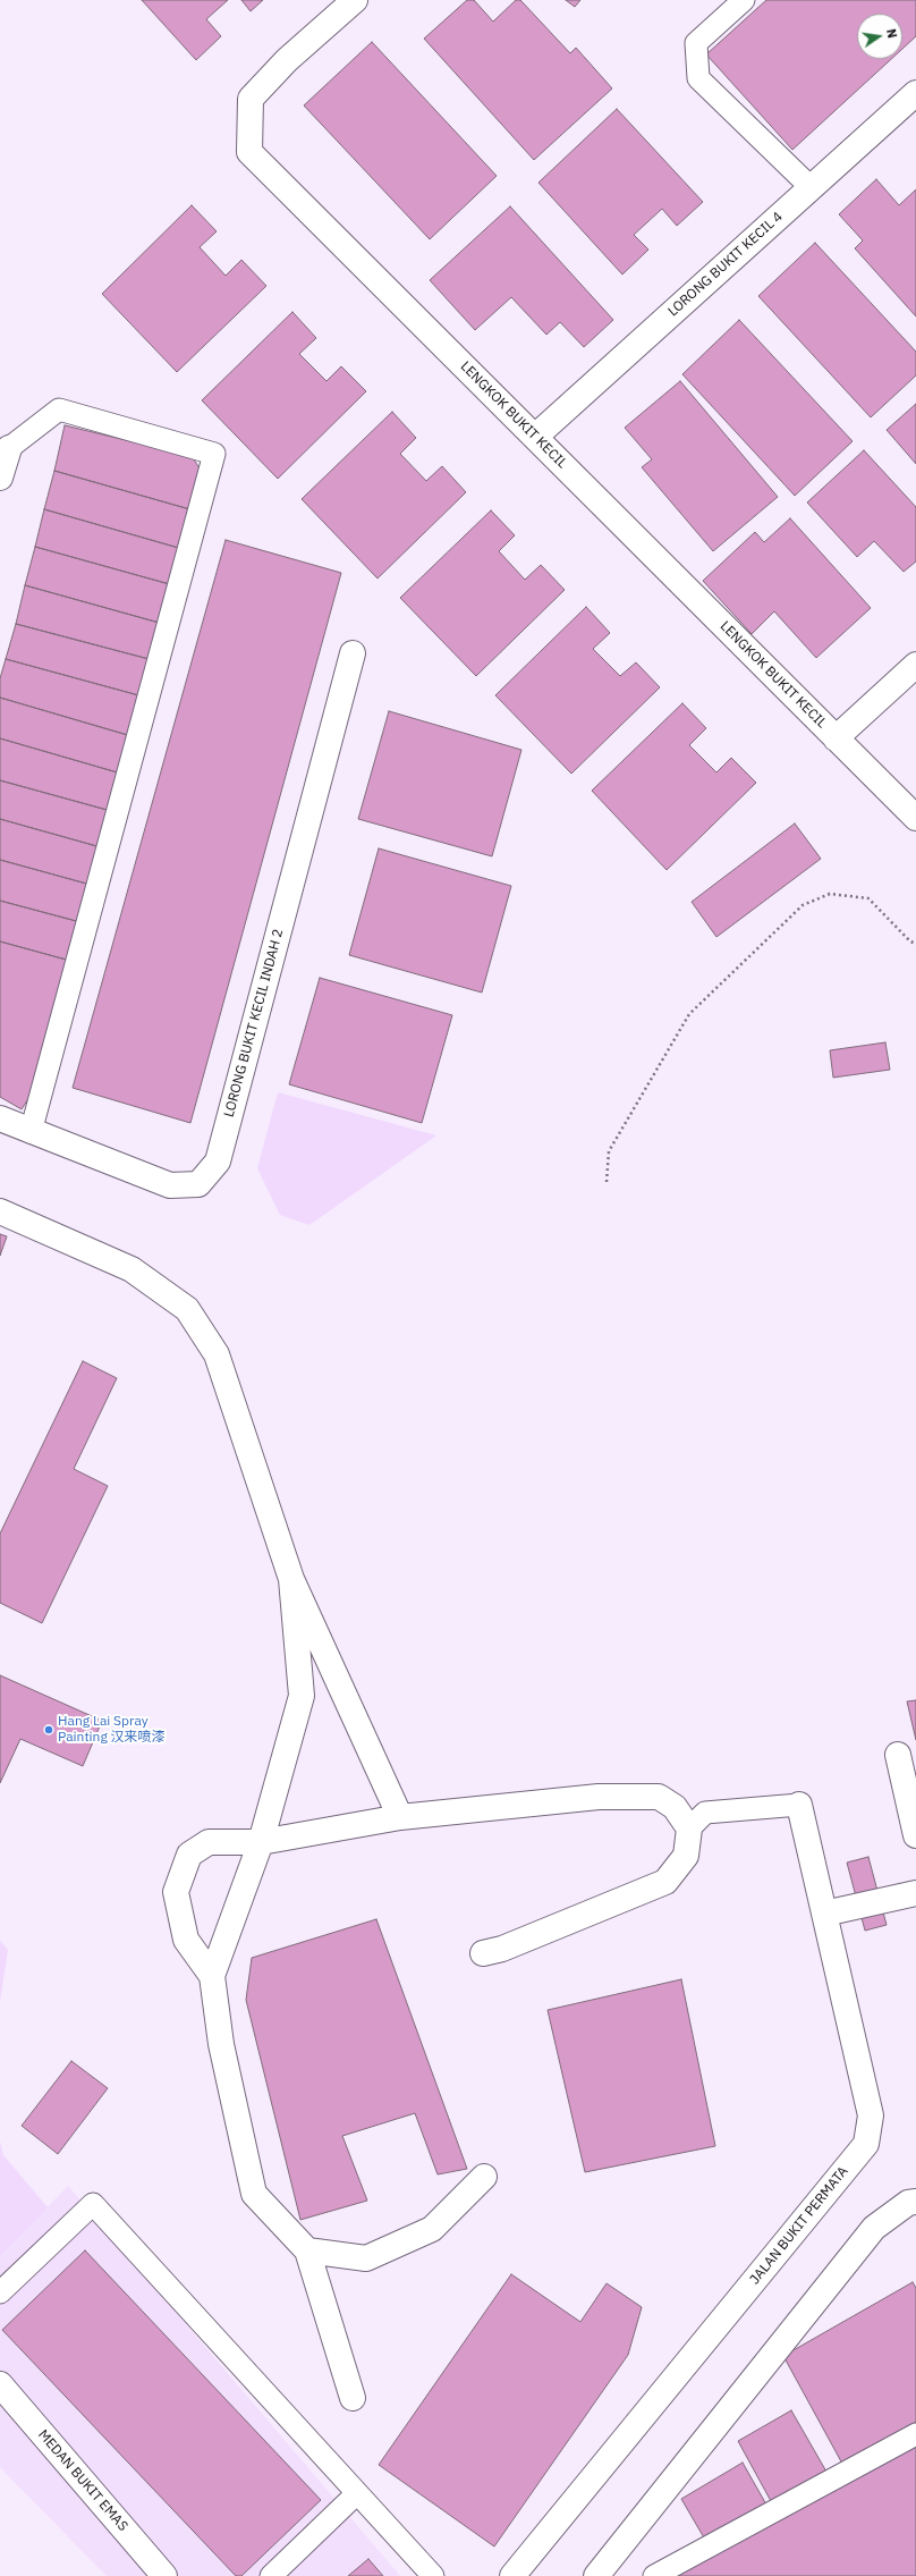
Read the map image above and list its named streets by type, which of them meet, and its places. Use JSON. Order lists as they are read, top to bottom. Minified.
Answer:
{"streets":{"street":["LORONG BUKIT KECIL 4","LENGKOK BUKIT KECIL","LORONG BUKIT KECIL INDAH 2","JALAN BUKIT PERMATA","MEDAN BUKIT EMAS"]},"crossings":[["LORONG BUKIT KECIL 4","LENGKOK BUKIT KECIL"]],"places":["Hang Lai Spray Painting 汉来喷漆"],"north":"right"}
